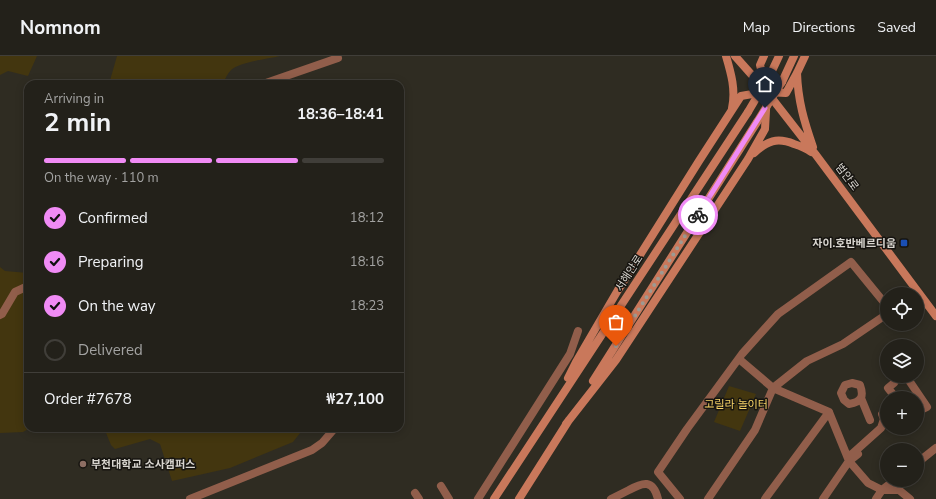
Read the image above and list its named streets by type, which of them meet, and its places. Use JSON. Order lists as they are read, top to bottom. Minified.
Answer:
{"streets":{"main road":["범안로","서해안로"]},"parks":["고릴라 놀이터"],"places":{"transit":["자이.호반베르디움"],"other":["부천대학교 소사캠퍼스"]},"page":{"header":"Nomnom","nav":["Map","Directions","Saved"],"heading":["2 min","Arriving in","18:36–18:41"],"panel":["Order #7678","₩27,100"],"bar":"On the way · 110 m","list":[["Confirmed","18:12"],["Preparing","18:16"],["On the way","18:23"],"Delivered"],"map_buttons":["+","−"]}}
